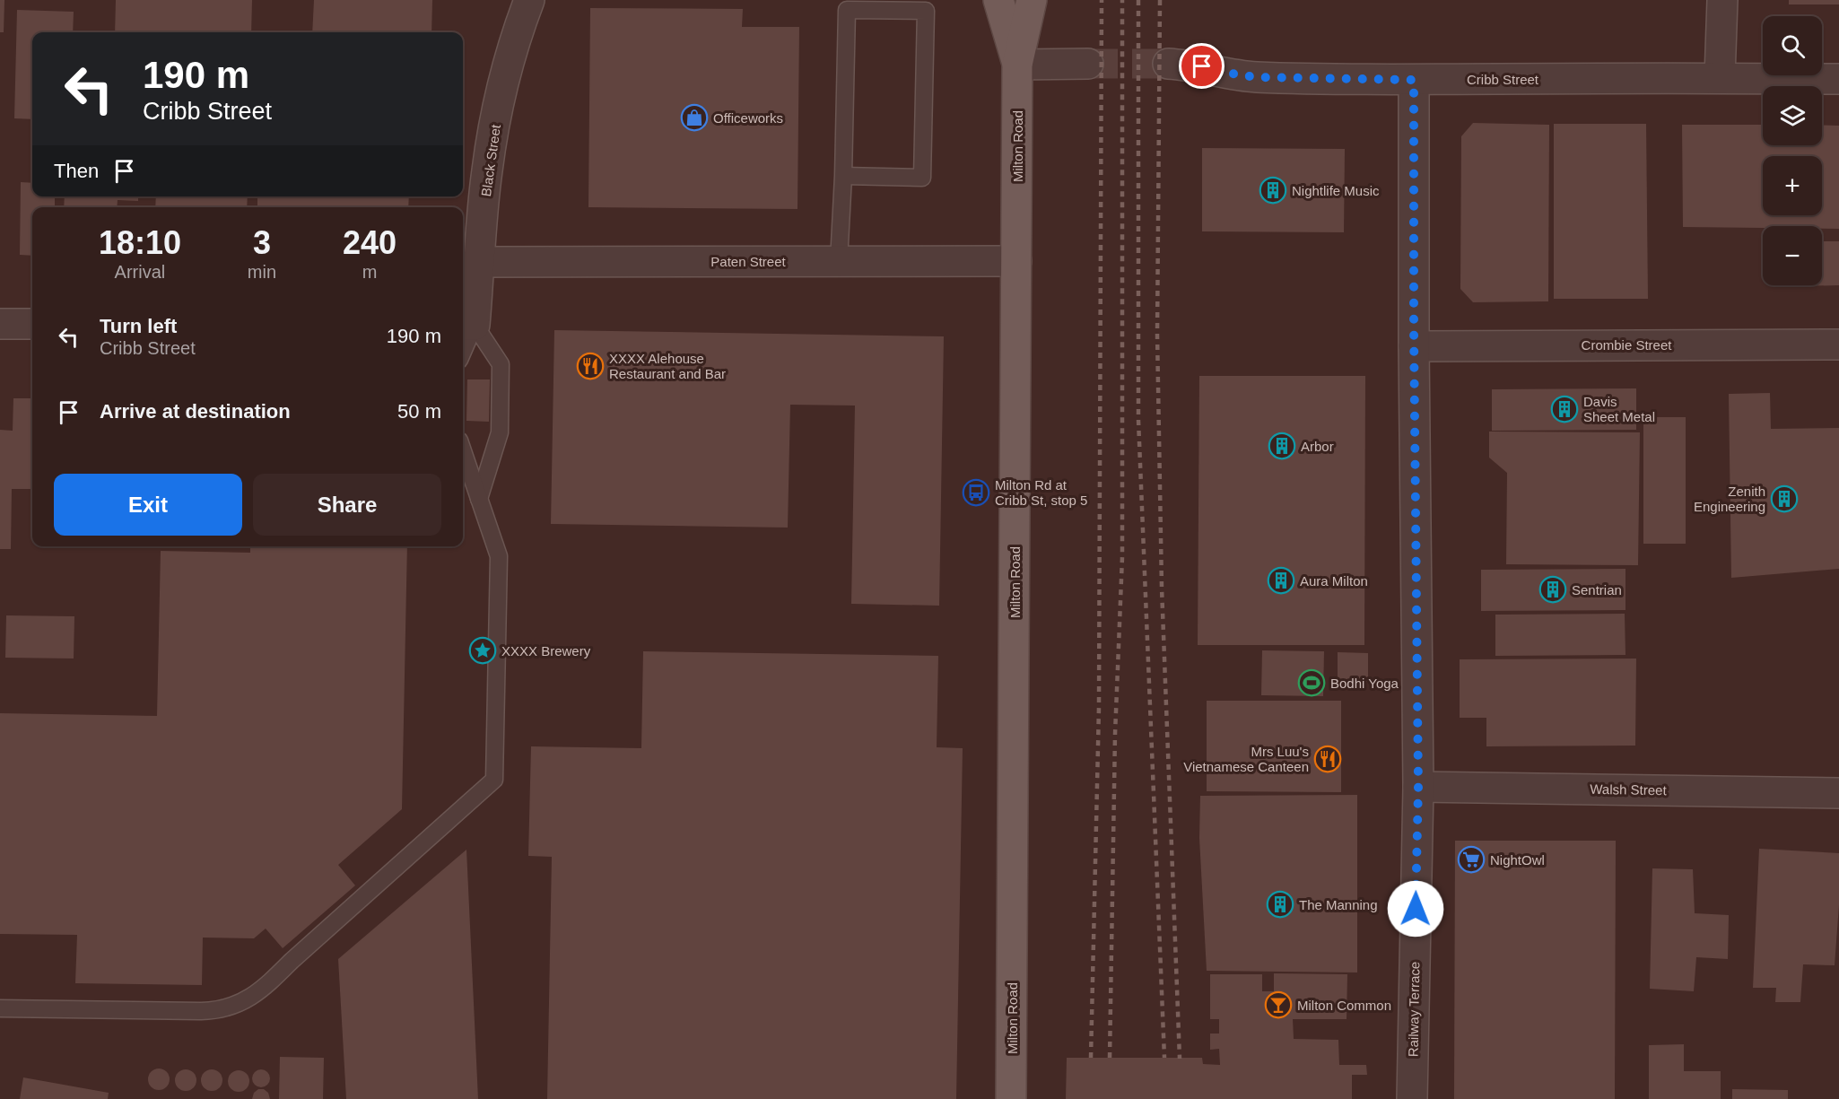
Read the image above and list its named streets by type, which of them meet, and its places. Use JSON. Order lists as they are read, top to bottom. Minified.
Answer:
{"streets":{"main road":["Milton Road"],"street":["Cribb Street","Black Street","Paten Street","Crombie Street","Walsh Street","Railway Terrace"]},"crossings":[["Cribb Street","Railway Terrace"],["Milton Road","Paten Street"],["Black Street","Paten Street"],["Crombie Street","Railway Terrace"],["Walsh Street","Railway Terrace"]],"places":{"shop":["Officeworks"],"building":["Nightlife Music","Davis Sheet Metal","Arbor","Zenith Engineering","Aura Milton","Sentrian","The Manning"],"restaurant":["XXXX Alehouse Restaurant and Bar","Mrs Luu's Vietnamese Canteen"],"bus stop":["Milton Rd at Cribb St, stop 5"],"place":["XXXX Brewery"],"sports":["Bodhi Yoga"],"supermarket":["NightOwl"],"bar":["Milton Common"]},"page":{"map_buttons":["+","−"],"turn":["190 m","Cribb Street"],"then":"Then","eta":["18:10","Arrival","3","min","240","m"],"list":[{"name":"Turn left","note":"Cribb Street","value":"190 m"},{"name":"Arrive at destination","value":"50 m"}],"buttons":["Exit","Share"]}}
